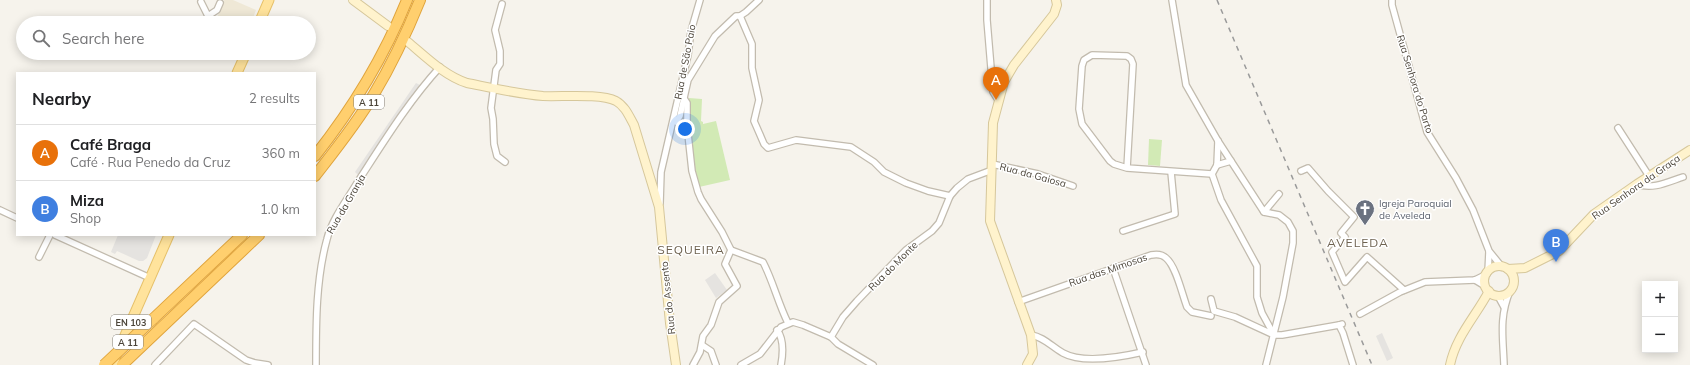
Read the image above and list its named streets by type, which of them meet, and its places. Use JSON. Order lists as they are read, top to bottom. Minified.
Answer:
{"streets":{"highway":["A 11"],"main road":["EN 103"],"street":["Rua de São Paio","Rua Senhora do Parto","Rua da Gaiosa","Rua Senhora da Graça","Rua da Granja","Rua do Monte","Rua das Mimosas","Rua do Assento"]},"crossings":[["Rua de São Paio","Rua do Assento"],["Rua Senhora do Parto","Rua Senhora da Graça"],["Rua da Gaiosa","Rua do Monte"],["Rua da Granja","Rua do Assento"]],"districts":["AVELEDA","SEQUEIRA"],"places":{"church":["Igreja Paroquial de Aveleda"]},"page":{"search":"Search here","pins":["A","B"],"heading":["Nearby","2 results"],"list":[{"mark":"A","name":"Café Braga","note":"Café · Rua Penedo da Cruz","value":"360 m"},{"mark":"B","name":"Miza","note":"Shop","value":"1.0 km"}],"map_buttons":["+","−"]}}
